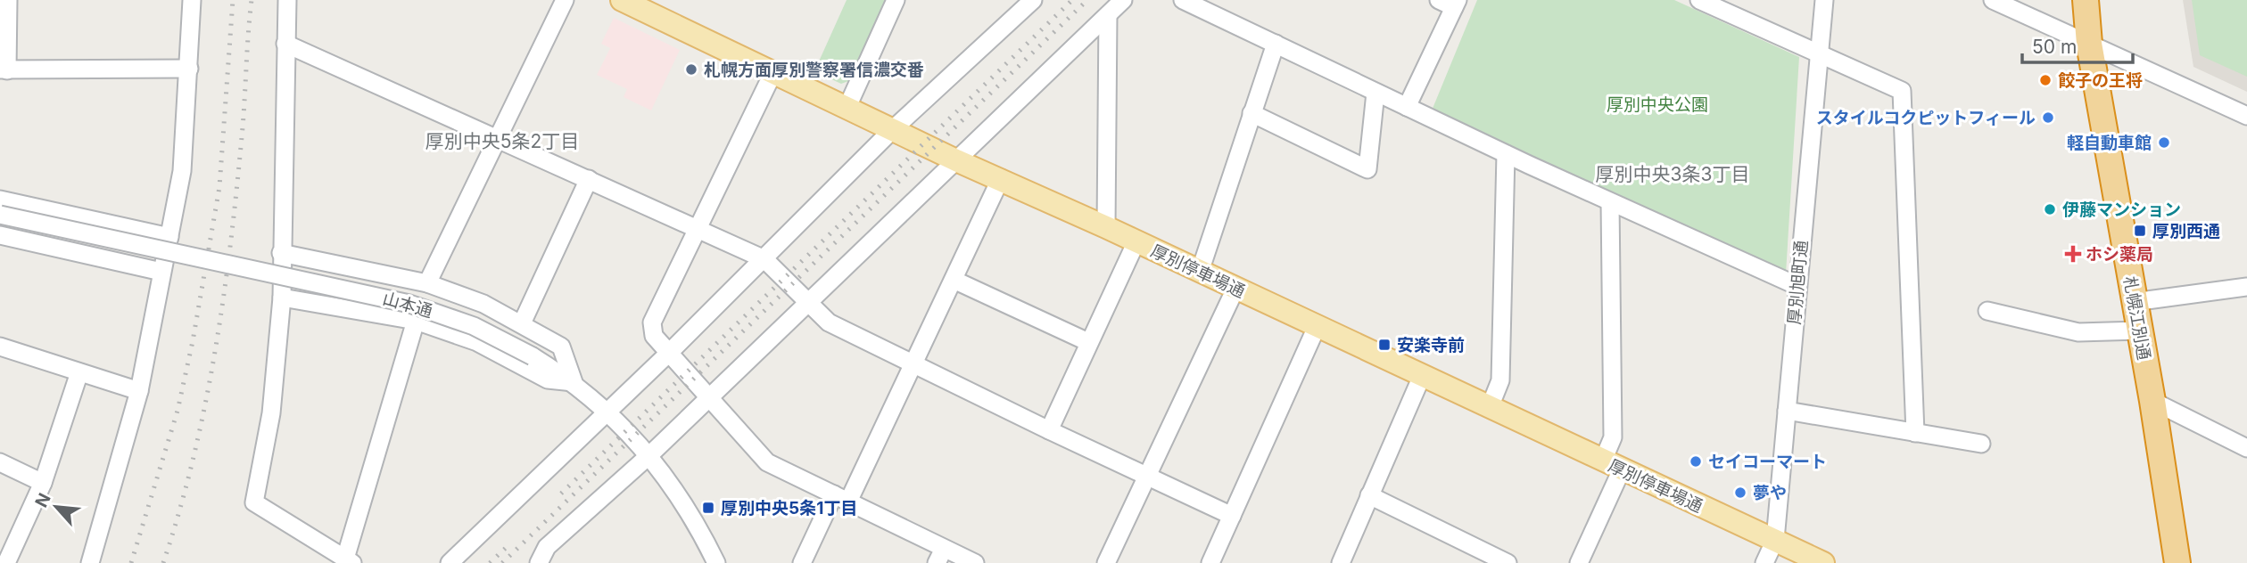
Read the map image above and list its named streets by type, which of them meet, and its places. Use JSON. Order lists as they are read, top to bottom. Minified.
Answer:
{"streets":{"highway":["札幌江別通"],"main road":["厚別停車場通"],"street":["厚別旭町通","山本通"]},"crossings":[["厚別停車場通","厚別旭町通"]],"districts":["厚別中央5条2丁目","厚別中央3条3丁目"],"parks":["厚別中央公園"],"places":{"other":["札幌方面厚別警察署信濃交番","餃子の王将","スタイルコクピットフィール","軽自動車館","伊藤マンション","セイコーマート","夢や"],"transit":["厚別西通","安楽寺前","厚別中央5条1丁目"],"health":["ホシ薬局"]},"scale_bar":"50 m","north":"top left"}
